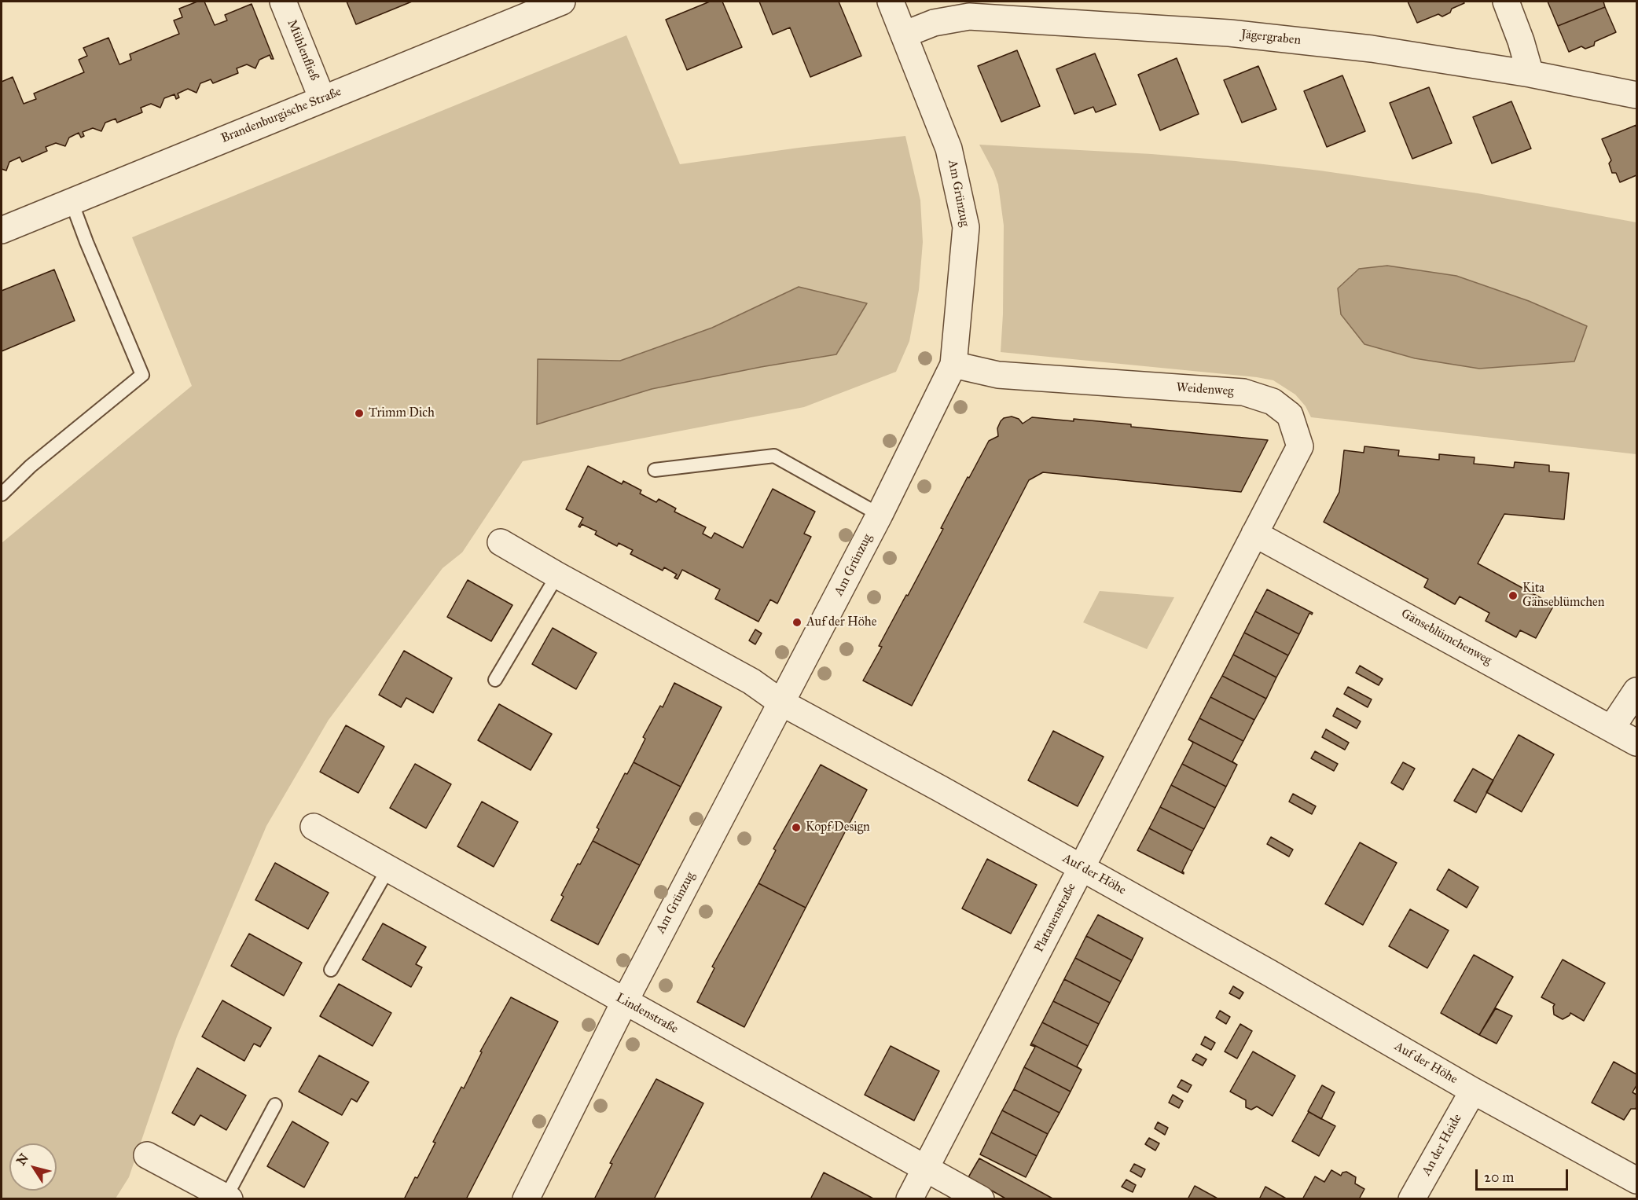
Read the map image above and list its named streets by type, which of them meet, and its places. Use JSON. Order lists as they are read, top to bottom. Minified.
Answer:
{"streets":{"street":["Jägergraben","Mühlenfließ","Brandenburgische Straße","Am Grünzug","Weidenweg","Gänseblümchenweg","Auf der Höhe","Platanenstraße","Lindenstraße","An der Heide"]},"crossings":[["Jägergraben","Am Grünzug"],["Mühlenfließ","Brandenburgische Straße"],["Am Grünzug","Weidenweg"],["Am Grünzug","Auf der Höhe"],["Am Grünzug","Lindenstraße"],["Weidenweg","Gänseblümchenweg"],["Weidenweg","Platanenstraße"],["Auf der Höhe","Platanenstraße"],["Auf der Höhe","An der Heide"],["Platanenstraße","Lindenstraße"]],"places":["Trimm Dich","Kita Gänseblümchen","Auf der Höhe","Kopf Design"],"scale_bar":"20 m","north":"top left"}
